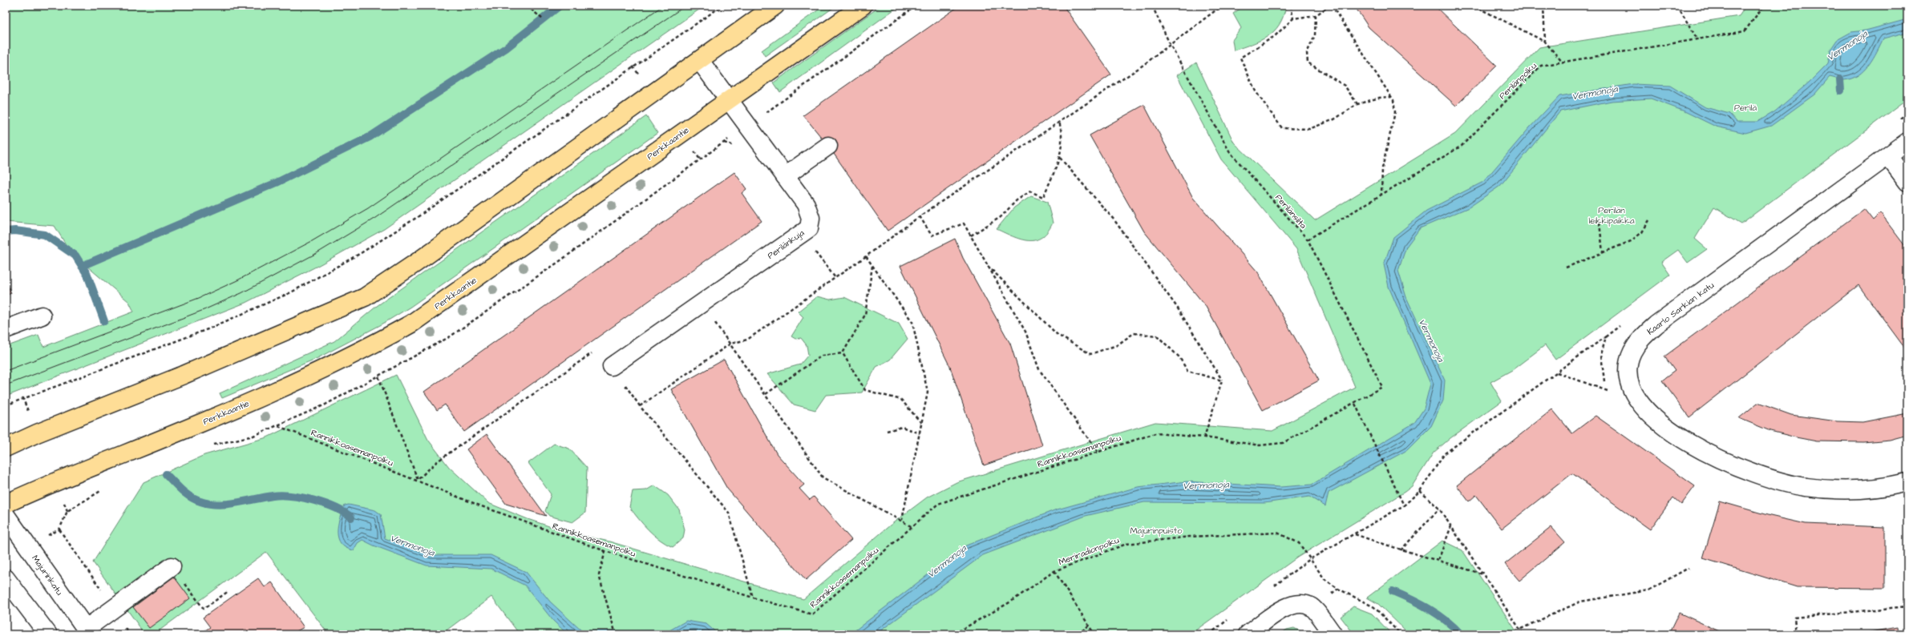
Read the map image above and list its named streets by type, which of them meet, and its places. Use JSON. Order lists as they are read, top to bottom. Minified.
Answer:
{"streets":{"main road":["Perkkaantie"],"street":["Perilänkuja","Kaarlo Sarkian katu","Majurinkatu"],"path":["Perilänpolku","Perilänsilta","Rannikkoasemanpolku","Meriradionpolku"]},"crossings":[["Perilänpolku","Perilänsilta"],["Perkkaantie","Perilänkuja"],["Perilänsilta","Rannikkoasemanpolku"]],"water":["Vermonoja"],"parks":["Perilä","Perilän leikkipaikka","Majurinpuisto"]}
